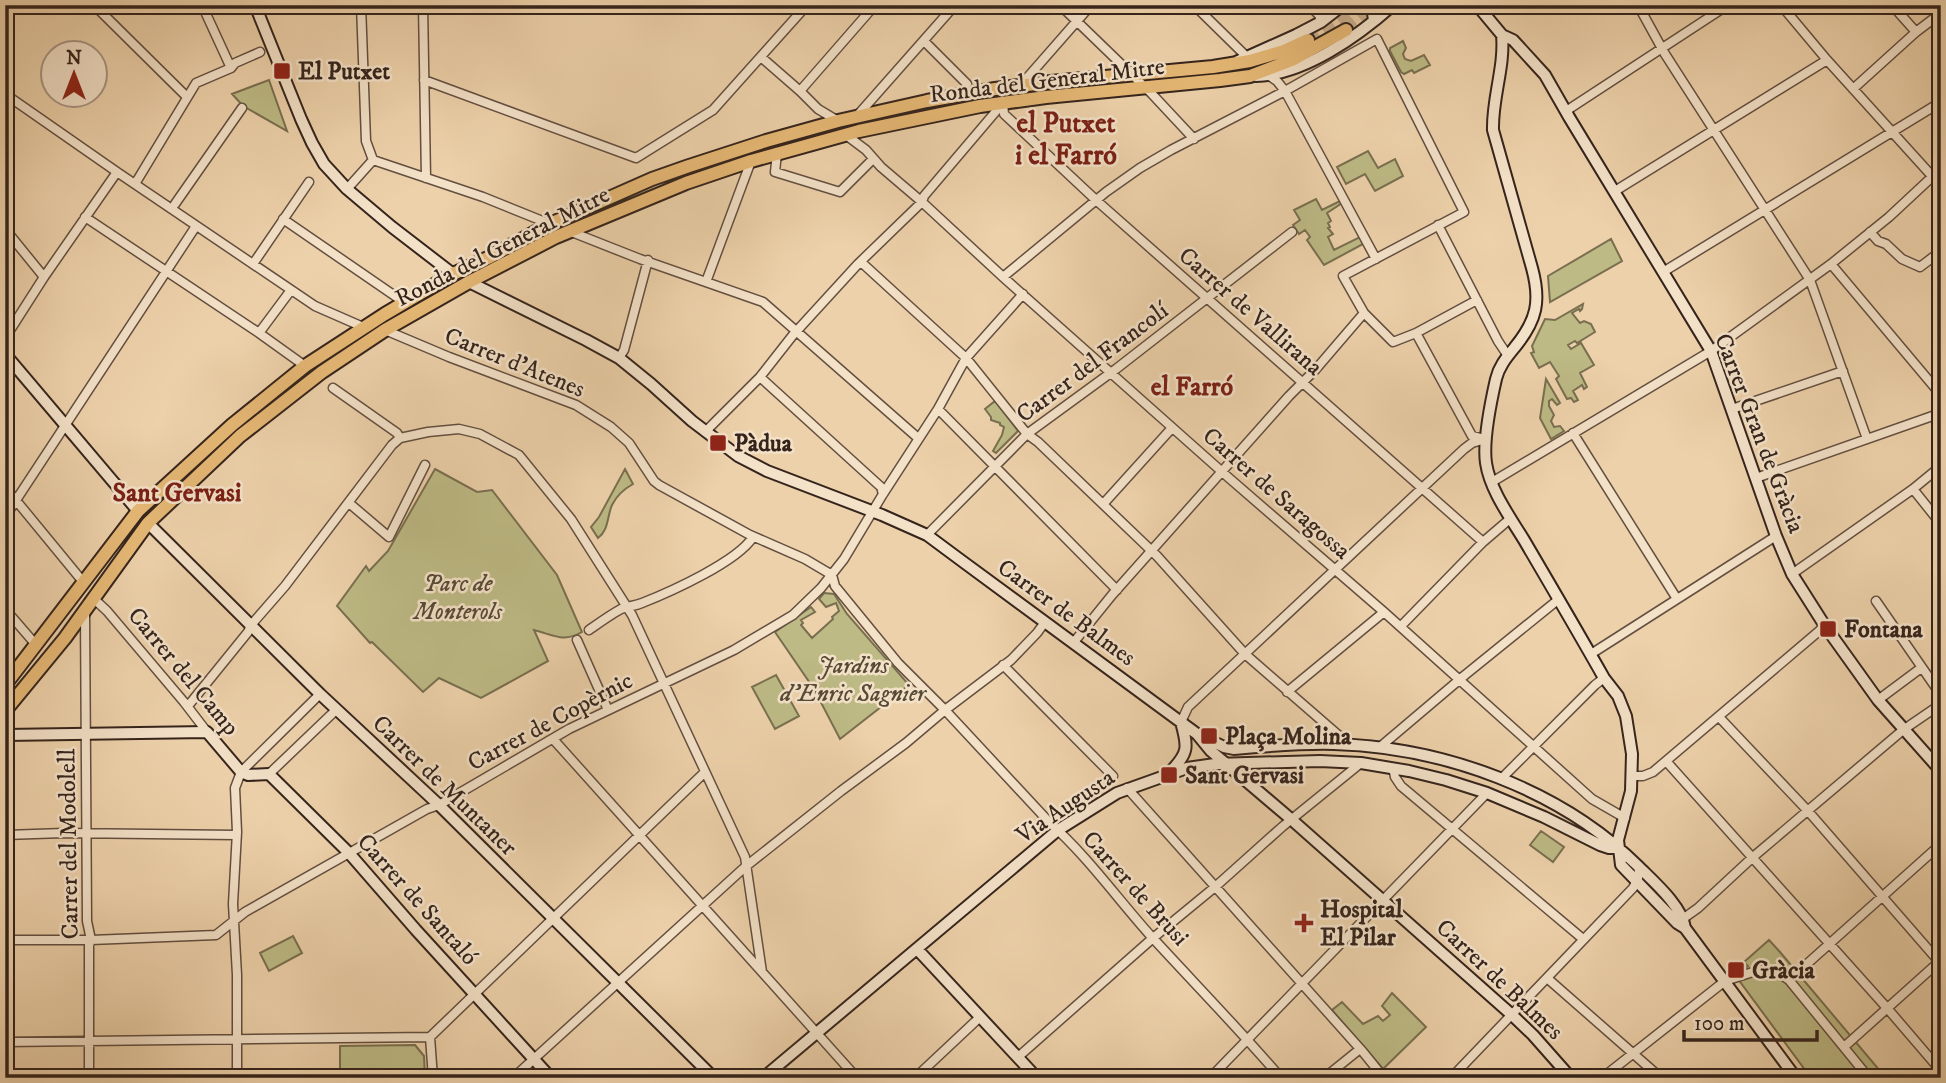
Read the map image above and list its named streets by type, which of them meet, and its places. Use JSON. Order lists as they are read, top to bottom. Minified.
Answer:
{"streets":{"main road":["Ronda del General Mitre","Carrer Gran de Gràcia","Carrer de Balmes","Carrer del Camp","Carrer de Muntaner","Via Augusta","Carrer de Santaló"],"street":["Carrer de Vallirana","Carrer d'Atenes","Carrer del Francolí","Carrer de Saragossa","Carrer de Copèrnic","Carrer del Modolell","Carrer de Brusi"]},"crossings":[["Ronda del General Mitre","Carrer de Vallirana"],["Ronda del General Mitre","Carrer d'Atenes"],["Ronda del General Mitre","Carrer de Saragossa"],["Ronda del General Mitre","Carrer de Balmes"],["Ronda del General Mitre","Carrer del Camp"],["Ronda del General Mitre","Carrer de Muntaner"],["Ronda del General Mitre","Carrer del Modolell"],["Carrer de Vallirana","Carrer del Francolí"],["Carrer d'Atenes","Carrer de Copèrnic"],["Carrer d'Atenes","Carrer de Brusi"],["Carrer del Francolí","Carrer de Saragossa"],["Carrer del Francolí","Carrer de Balmes"],["Carrer de Saragossa","Carrer de Copèrnic"],["Carrer de Balmes","Carrer de Copèrnic"],["Carrer de Balmes","Via Augusta"],["Carrer de Copèrnic","Carrer de Muntaner"],["Carrer de Copèrnic","Carrer del Modolell"],["Carrer de Copèrnic","Carrer de Brusi"],["Carrer de Copèrnic","Carrer de Santaló"],["Via Augusta","Carrer de Brusi"]],"districts":["el Putxet i el Farró","el Farró","Sant Gervasi"],"parks":["Parc de Monterols","Jardins d'Enric Sagnier"],"places":{"transit":["El Putxet","Pàdua","Fontana","Plaça Molina","Sant Gervasi","Gràcia"],"health":["Hospital El Pilar"]},"scale_bar":"100 m","north":"top"}
